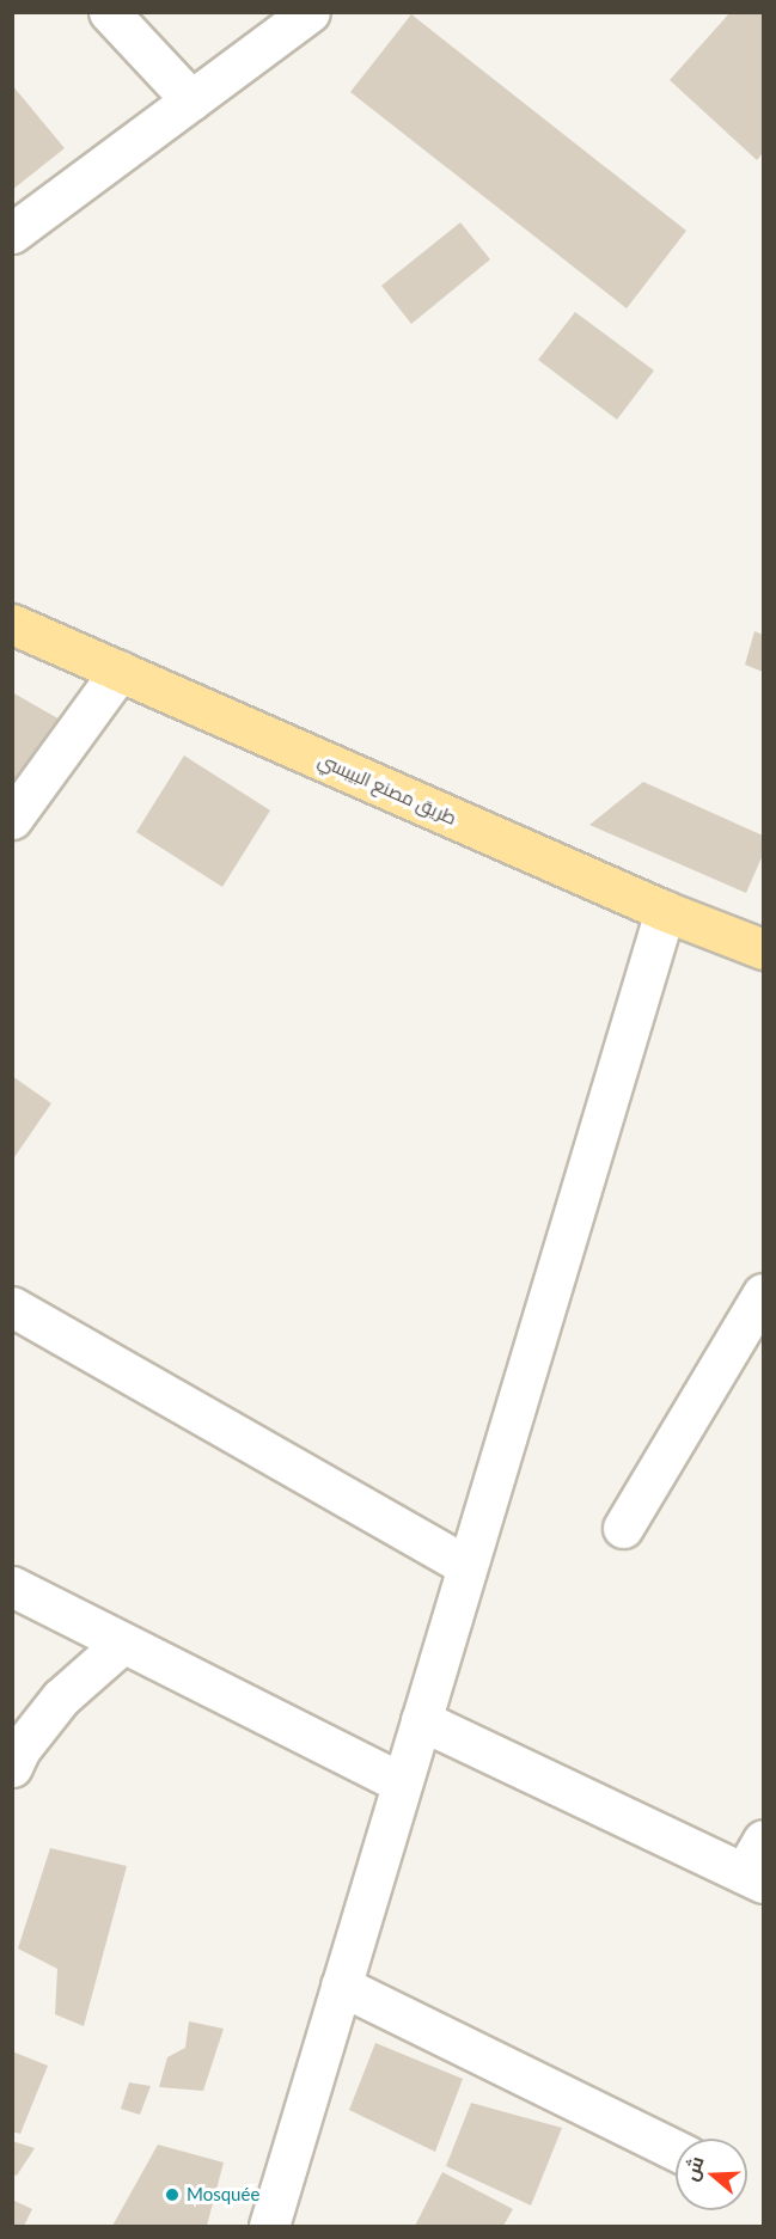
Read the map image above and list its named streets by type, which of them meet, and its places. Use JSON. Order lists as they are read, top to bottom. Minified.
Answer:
{"streets":{"main road":["طريق مصنع البيبسي"]},"places":["Mosquée"],"north":"left"}
